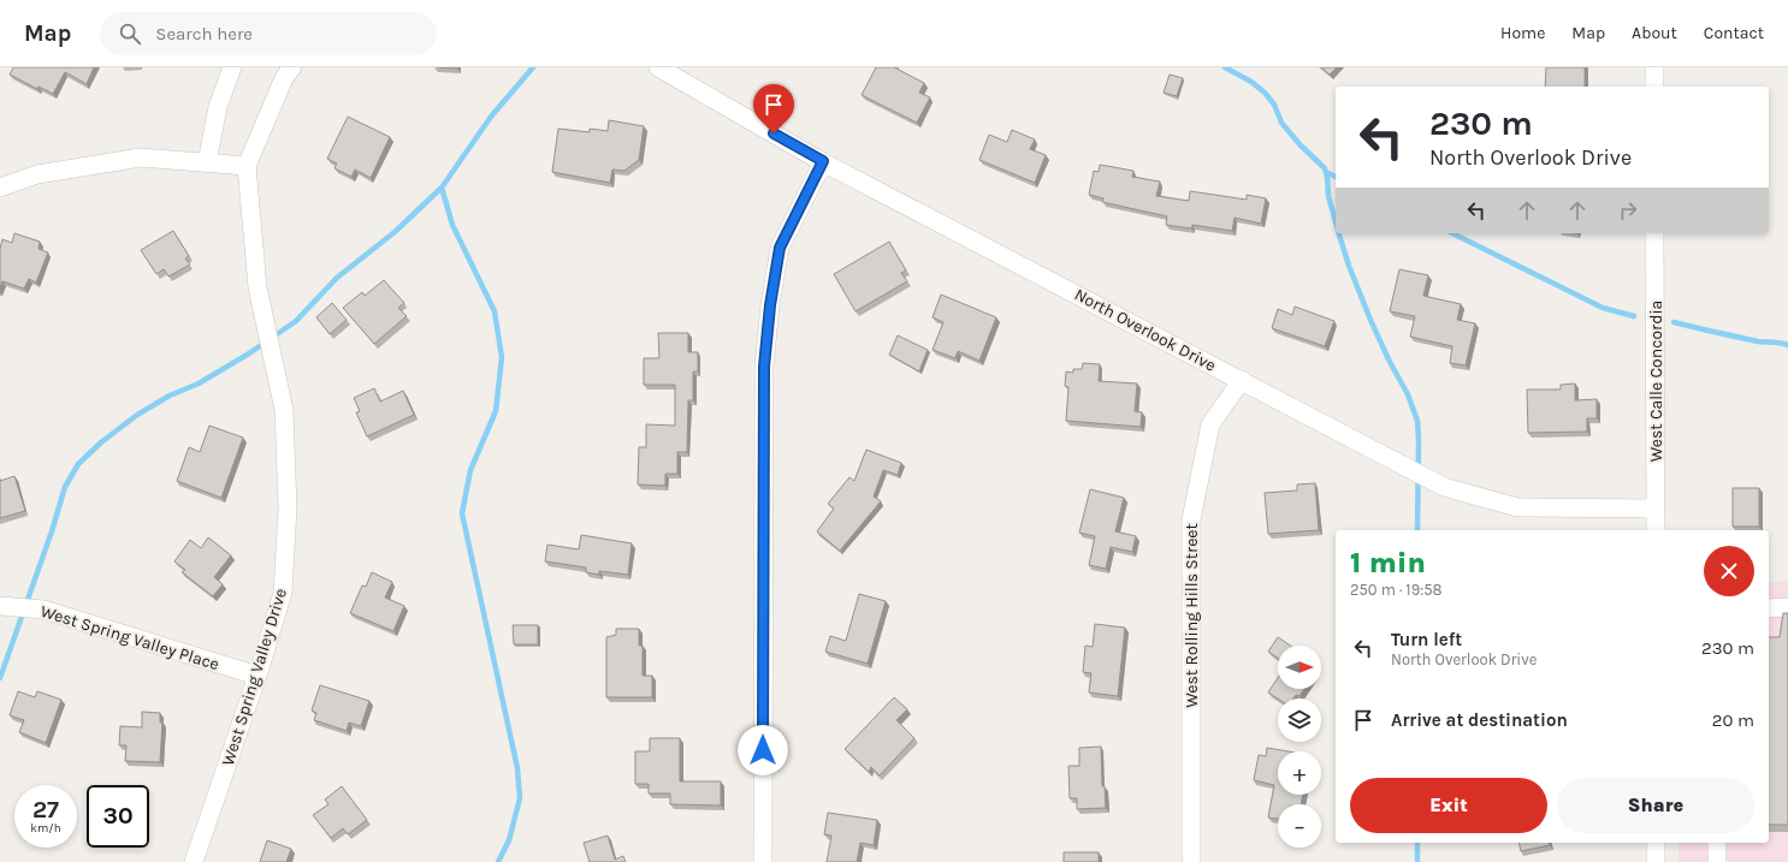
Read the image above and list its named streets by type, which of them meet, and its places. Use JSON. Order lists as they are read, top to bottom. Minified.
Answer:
{"streets":{"street":["North Overlook Drive","West Calle Concordia","West Rolling Hills Street","West Spring Valley Place","West Spring Valley Drive"]},"crossings":[["North Overlook Drive","West Calle Concordia"],["North Overlook Drive","West Rolling Hills Street"],["West Spring Valley Place","West Spring Valley Drive"]],"north":"right","page":{"header":"Map","search":"Search here","nav":["Home","Map","About","Contact"],"turn":["230 m","North Overlook Drive"],"heading":["1 min","250 m · 19:58"],"list":[{"name":"Turn left","note":"North Overlook Drive","value":"230 m"},{"name":"Arrive at destination","value":"20 m"}],"map_buttons":["+","−"],"buttons":["Exit","Share"],"speed":"27 km/h","limit":"30"}}
